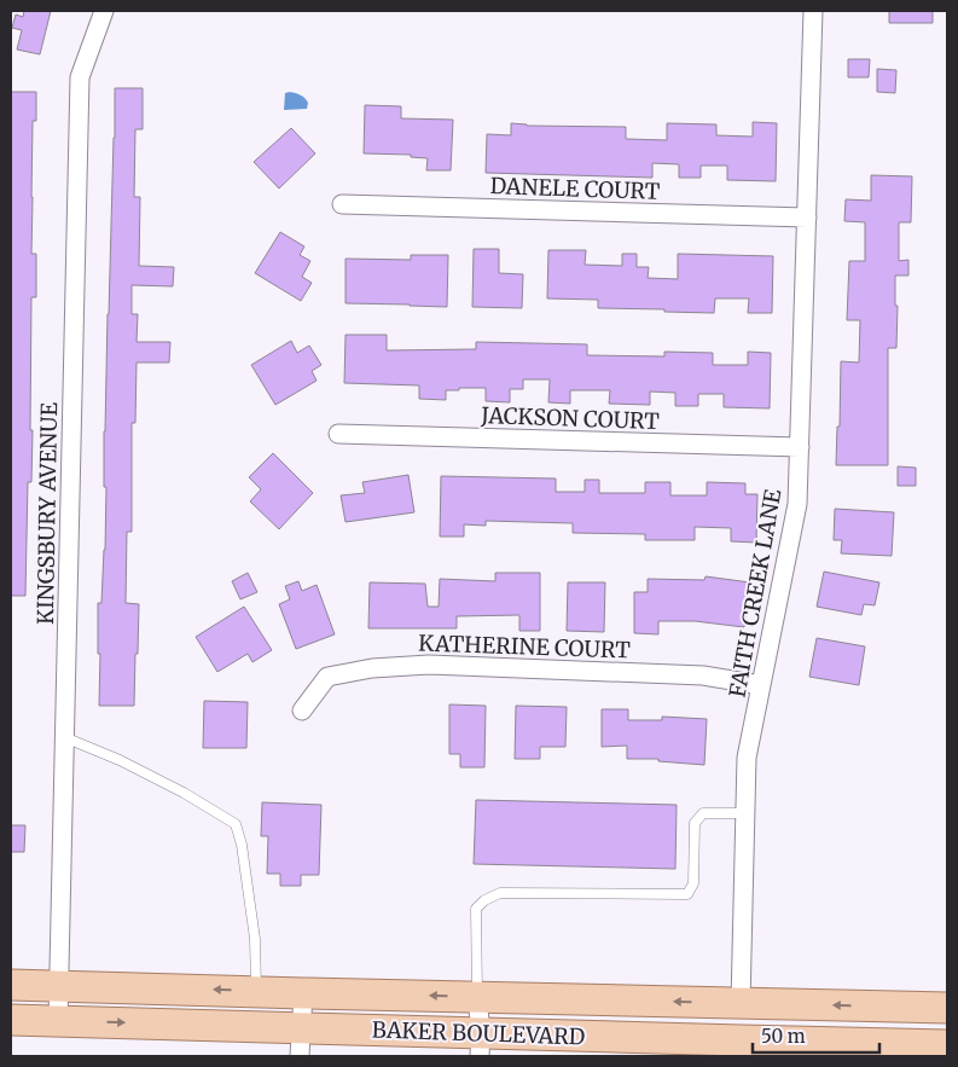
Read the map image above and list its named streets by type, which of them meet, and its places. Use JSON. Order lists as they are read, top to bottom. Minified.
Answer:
{"streets":{"main road":["BAKER BOULEVARD"],"street":["DANELE COURT","JACKSON COURT","KINGSBURY AVENUE","FAITH CREEK LANE","KATHERINE COURT"]},"crossings":[["DANELE COURT","FAITH CREEK LANE"],["JACKSON COURT","FAITH CREEK LANE"],["KINGSBURY AVENUE","BAKER BOULEVARD"],["FAITH CREEK LANE","KATHERINE COURT"],["FAITH CREEK LANE","BAKER BOULEVARD"]],"scale_bar":"50 m"}
